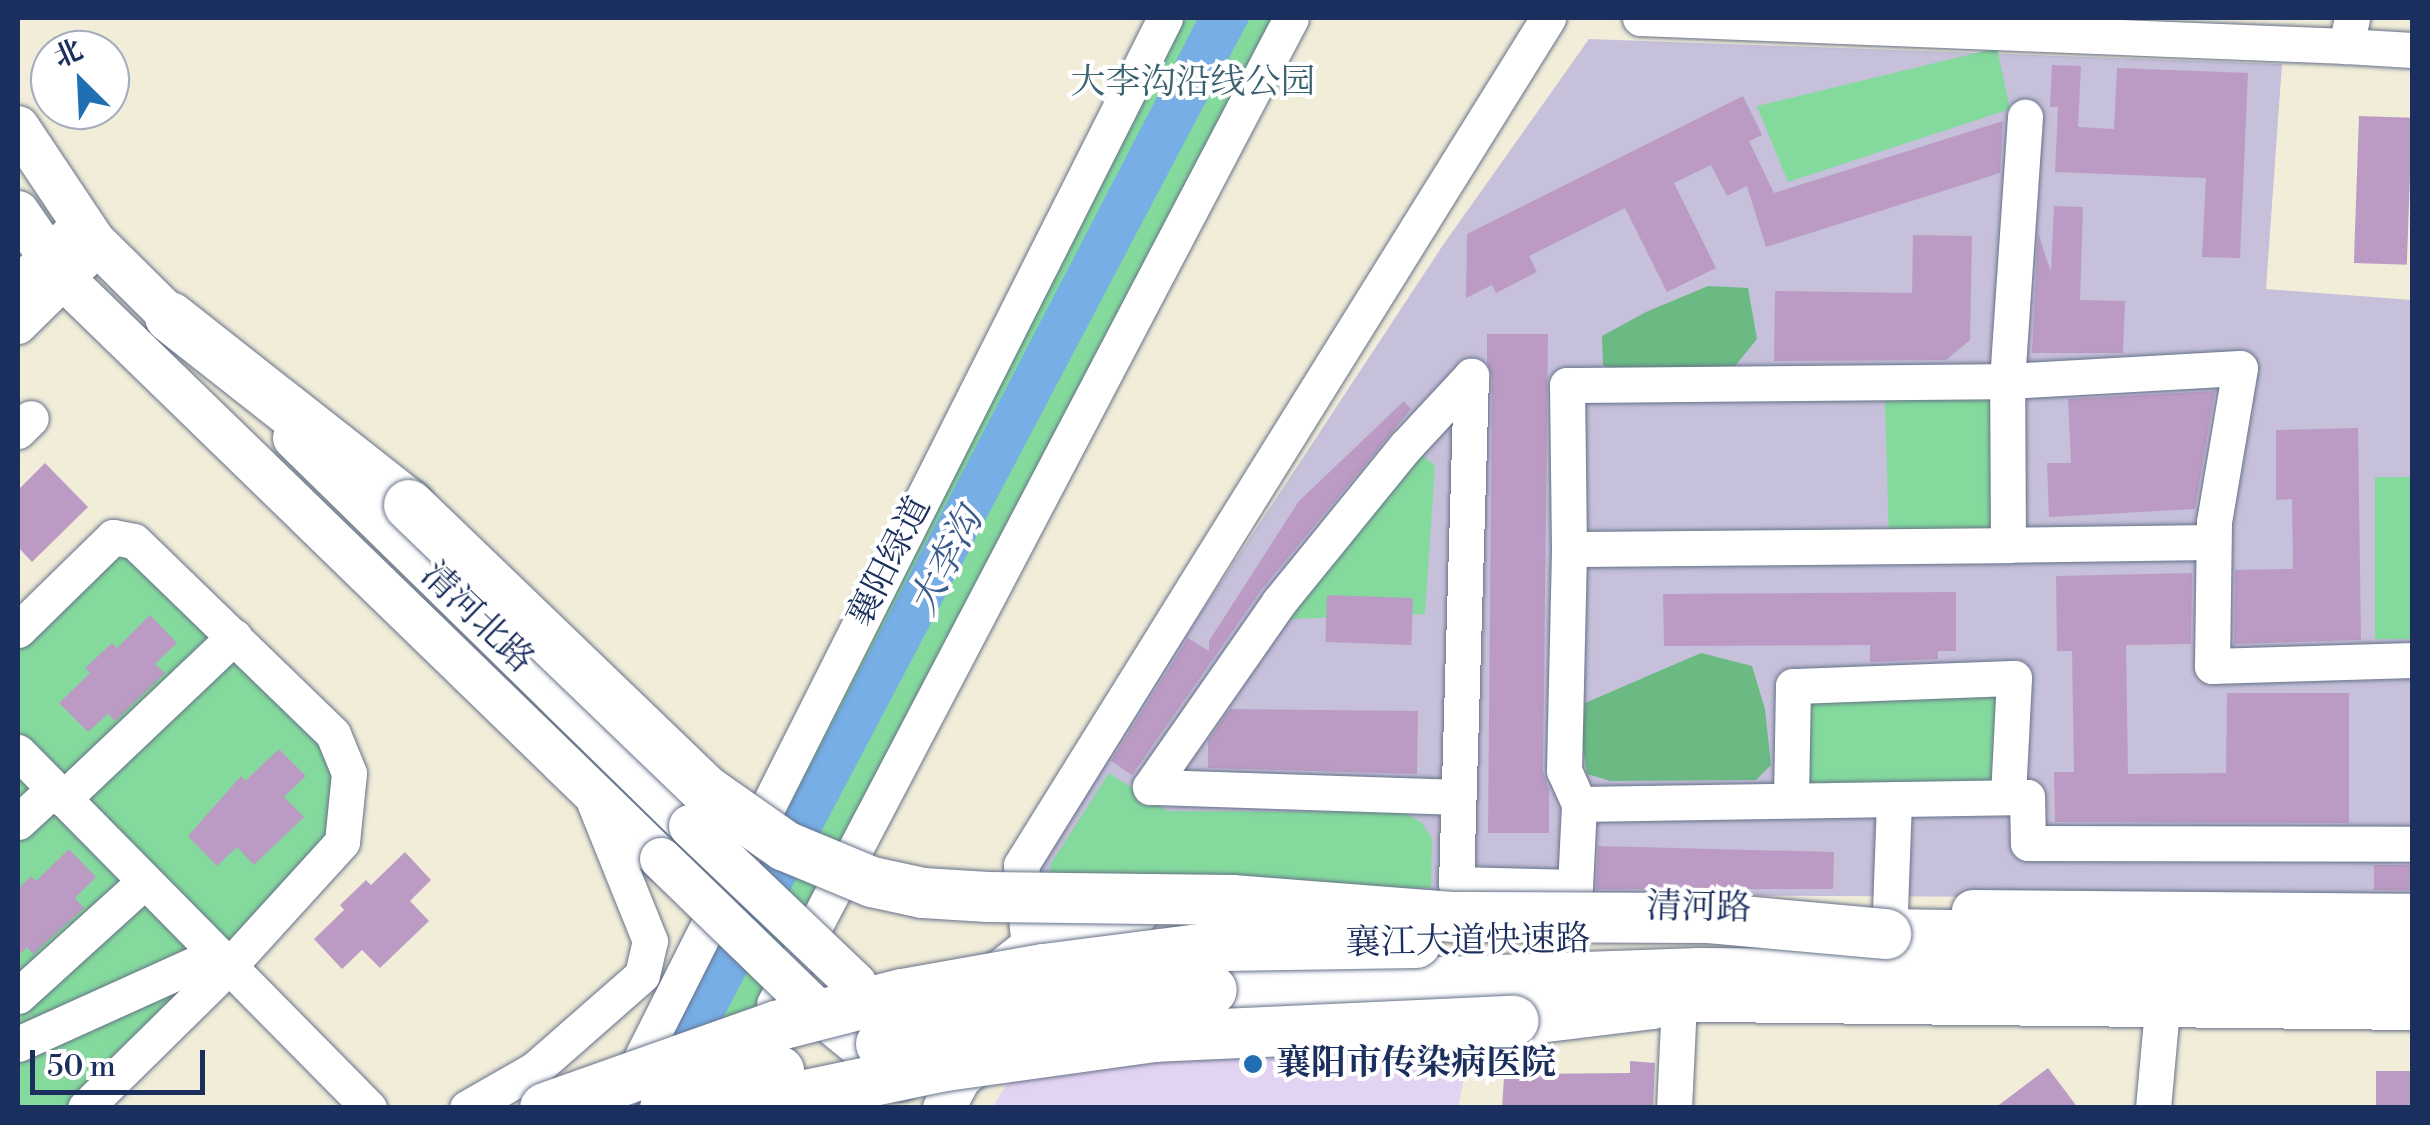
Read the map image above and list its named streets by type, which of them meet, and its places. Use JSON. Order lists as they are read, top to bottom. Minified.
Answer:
{"streets":{"highway":["襄江大道快速路"],"main road":["清河北路","清河路"],"street":["襄阳绿道"]},"crossings":[["清河北路","清河路"],["清河路","襄江大道快速路"]],"water":["大李沟"],"parks":["大李沟沿线公园"],"places":["襄阳市传染病医院"],"scale_bar":"50 m","north":"top left"}
